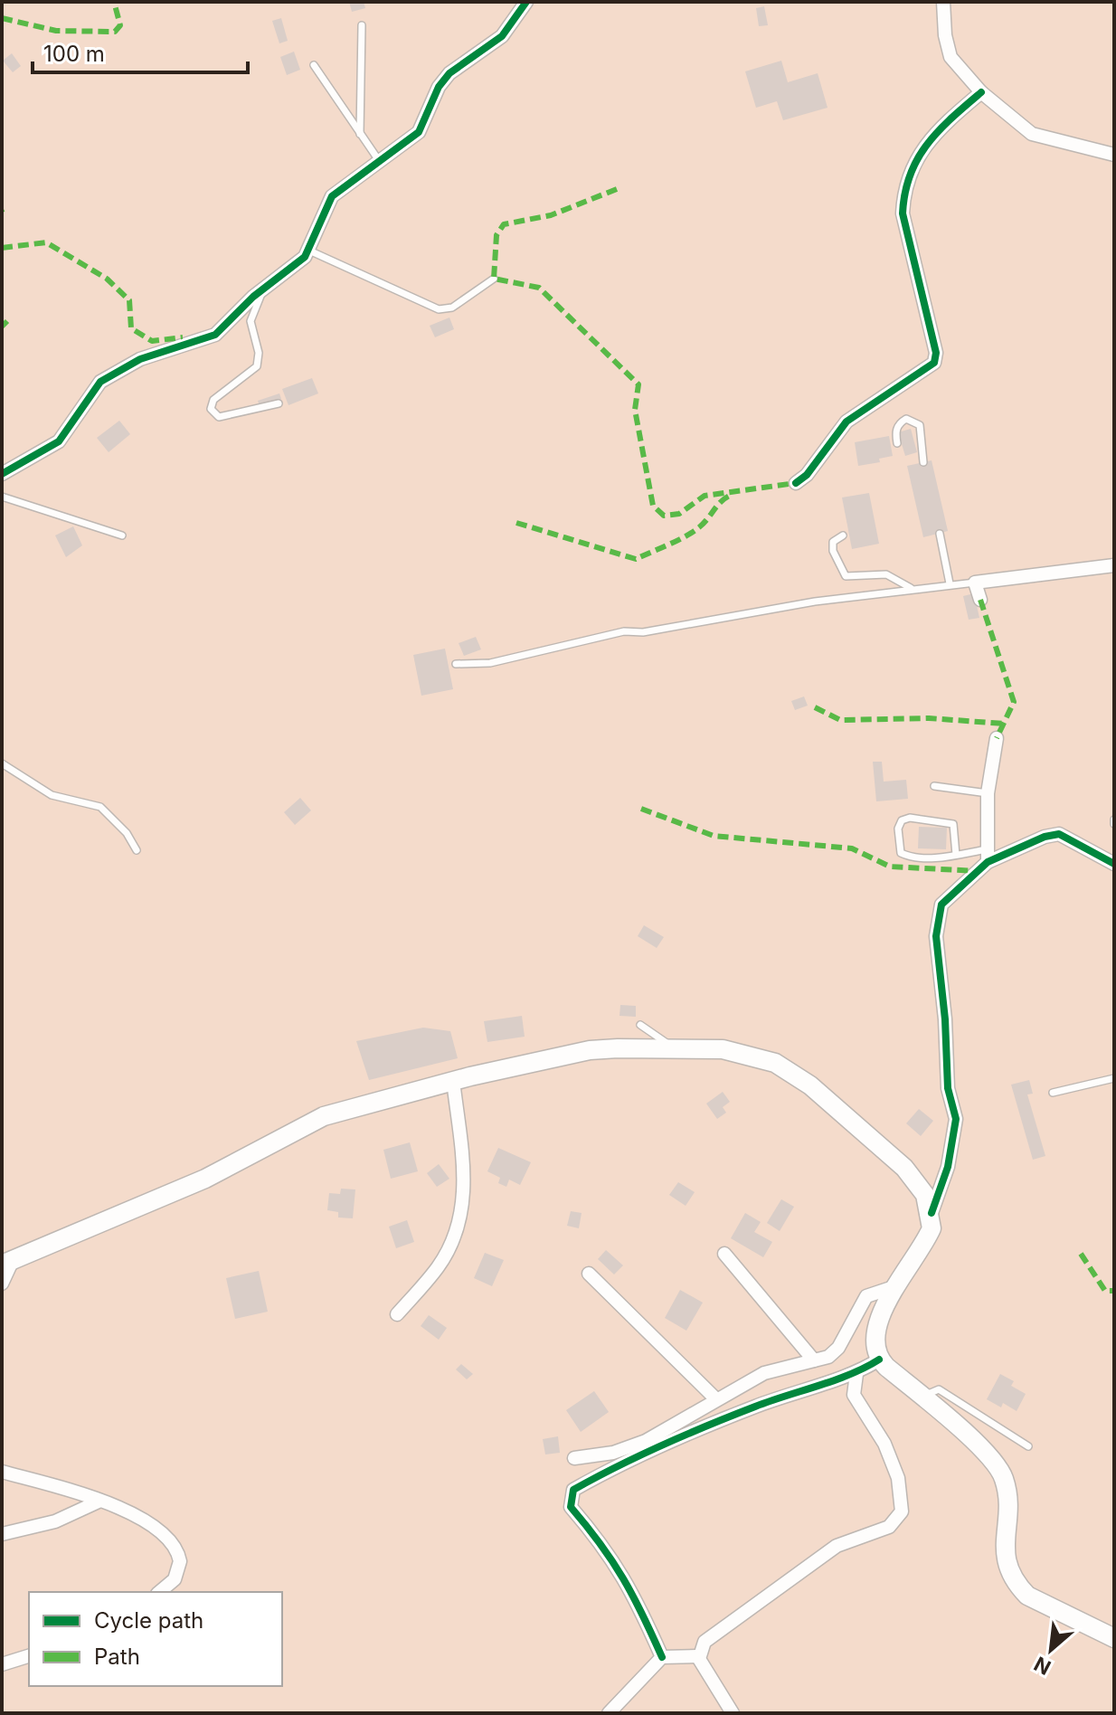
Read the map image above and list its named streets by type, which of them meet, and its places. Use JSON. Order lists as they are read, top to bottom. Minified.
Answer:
{"legend":["Cycle path","Path"],"scale_bar":"100 m","north":"bottom left"}
